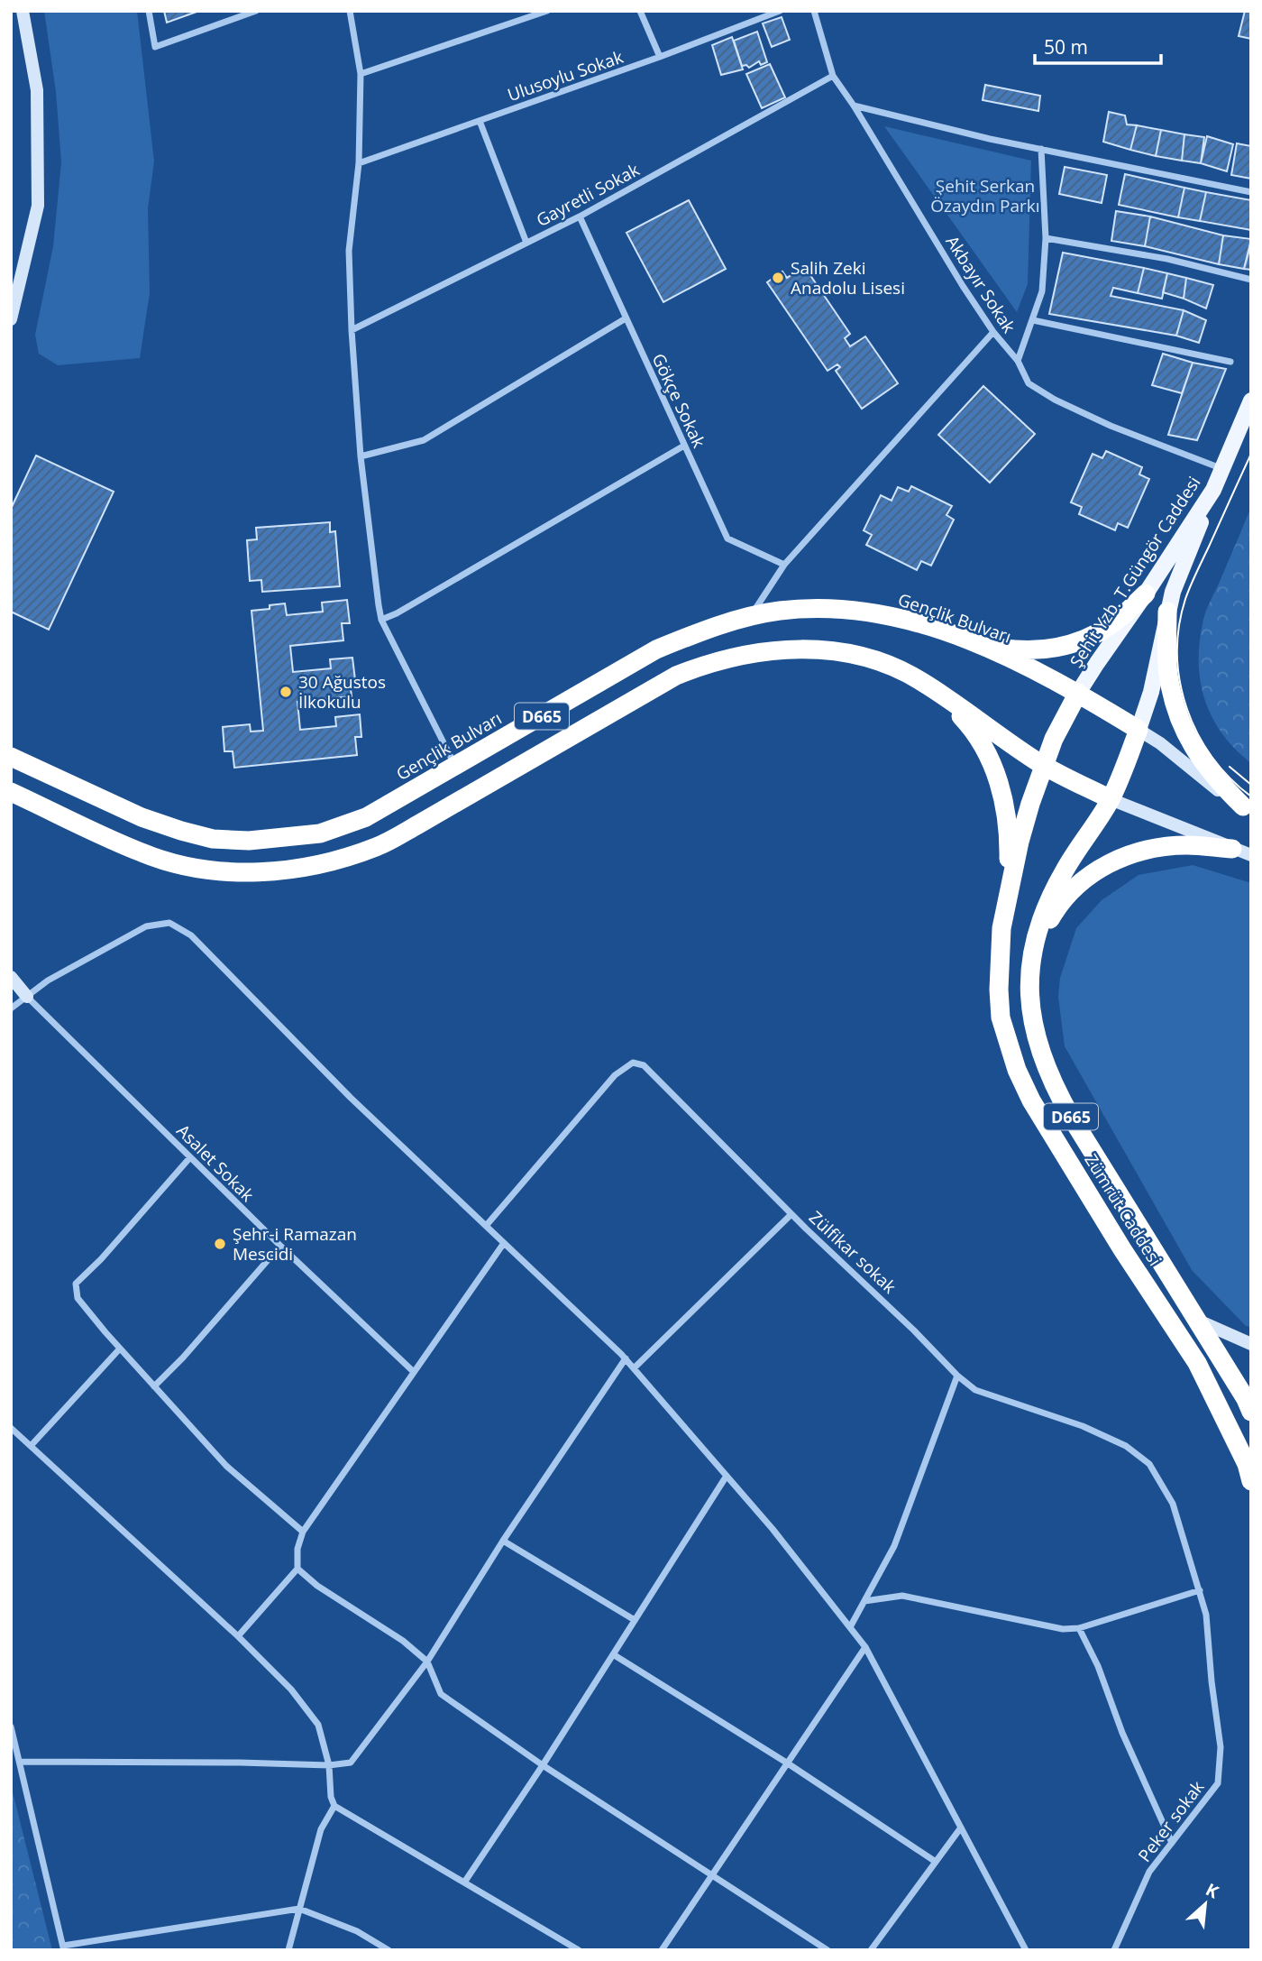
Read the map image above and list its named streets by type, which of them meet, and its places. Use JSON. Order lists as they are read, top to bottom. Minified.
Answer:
{"streets":{"highway":["Gençlik Bulvarı","D665","Zümrüt Caddesi"],"main road":["Şehit Yzb. T.Güngör Caddesi"],"street":["Ulusoylu Sokak","Gayretli Sokak","Akbayır Sokak","Gökçe Sokak","Asalet Sokak","Zülfikar sokak","Peker sokak"]},"crossings":[["Gayretli Sokak","Akbayır Sokak"],["Gayretli Sokak","Gökçe Sokak"],["Akbayır Sokak","Şehit Yzb. T.Güngör Caddesi"],["Şehit Yzb. T.Güngör Caddesi","Gençlik Bulvarı"],["Şehit Yzb. T.Güngör Caddesi","D665"],["Şehit Yzb. T.Güngör Caddesi","Zümrüt Caddesi"],["Gençlik Bulvarı","D665"],["Gençlik Bulvarı","Zümrüt Caddesi"],["D665","Zümrüt Caddesi"],["Zülfikar sokak","Peker sokak"]],"parks":["Şehit Serkan Özaydın Parkı"],"places":["Salih Zeki Anadolu Lisesi","30 Ağustos İlkokulu","Şehr-i Ramazan Mescidi"],"scale_bar":"50 m","north":"top right"}
